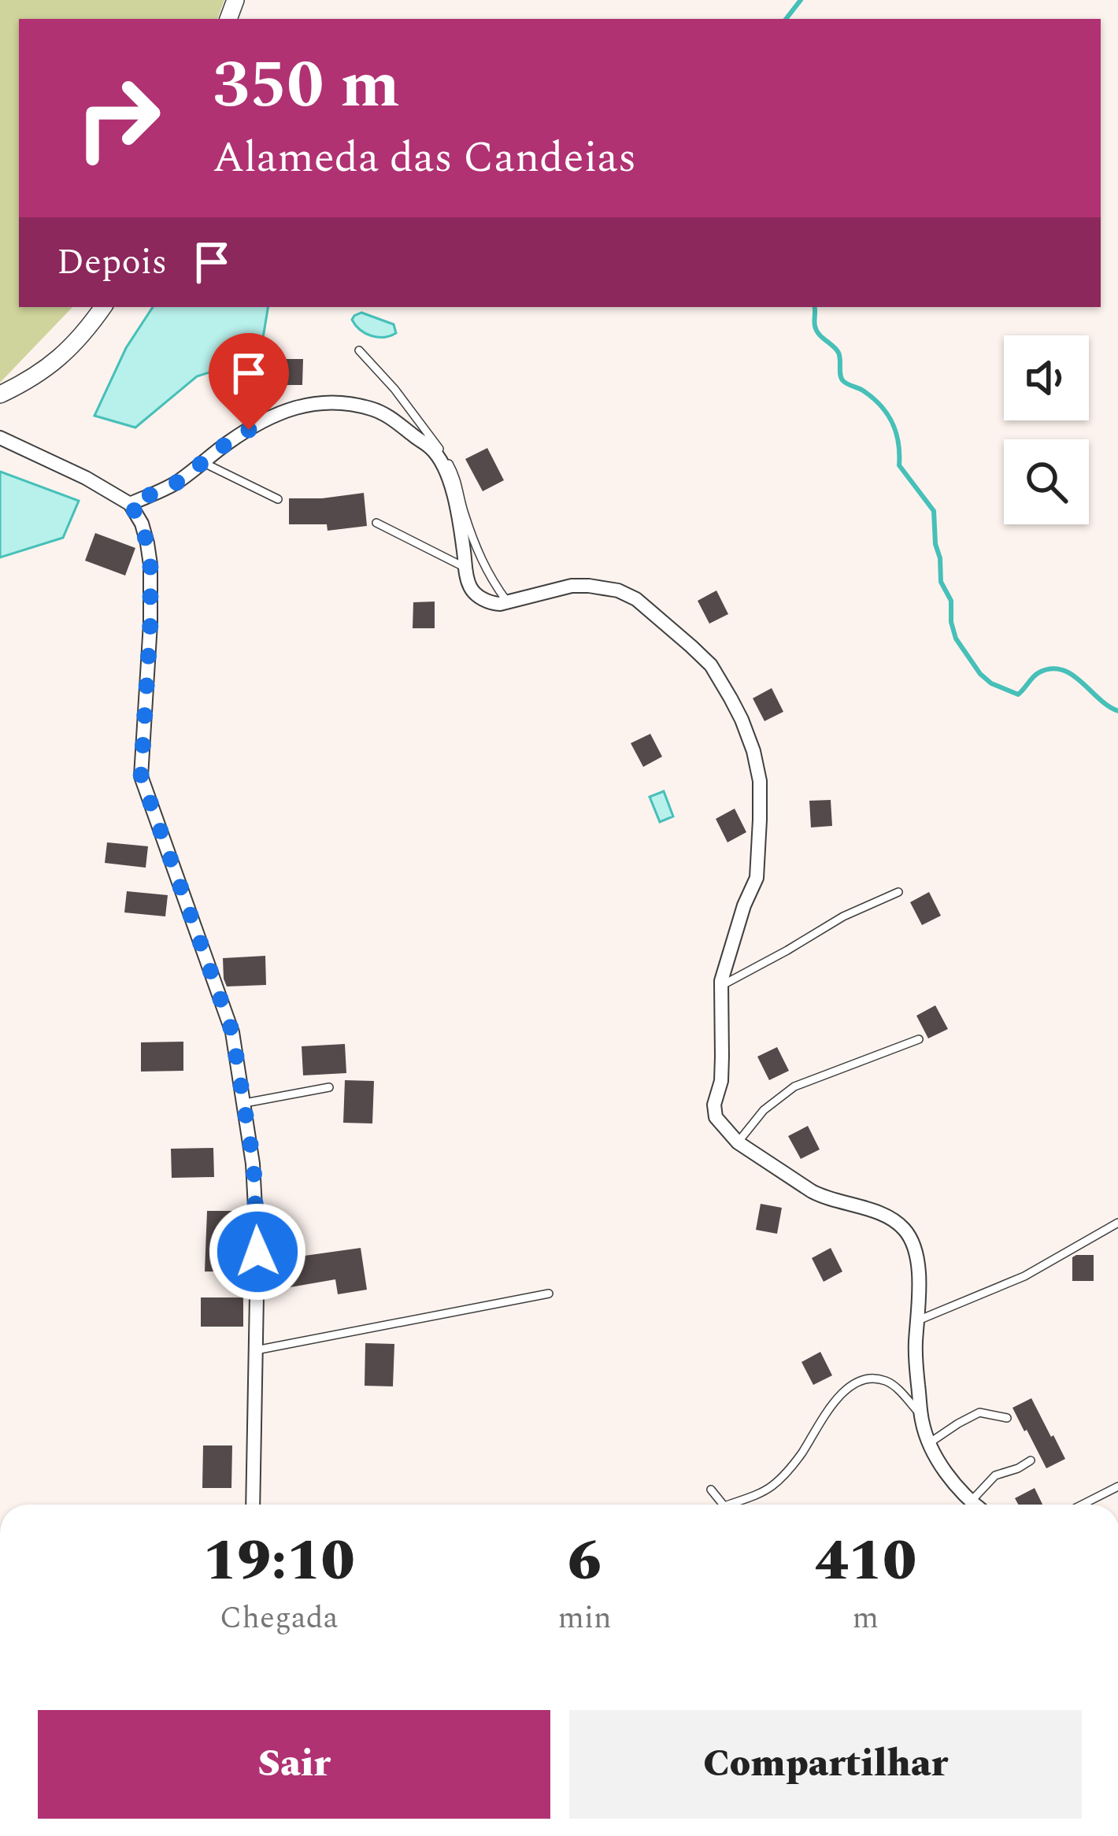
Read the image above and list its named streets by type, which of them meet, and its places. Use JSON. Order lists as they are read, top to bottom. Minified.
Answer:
{"page":{"turn":["350 m","Alameda das Candeias"],"then":"Depois","eta":["19:10","Chegada","6","min","410","m"],"buttons":["Sair","Compartilhar"]}}
